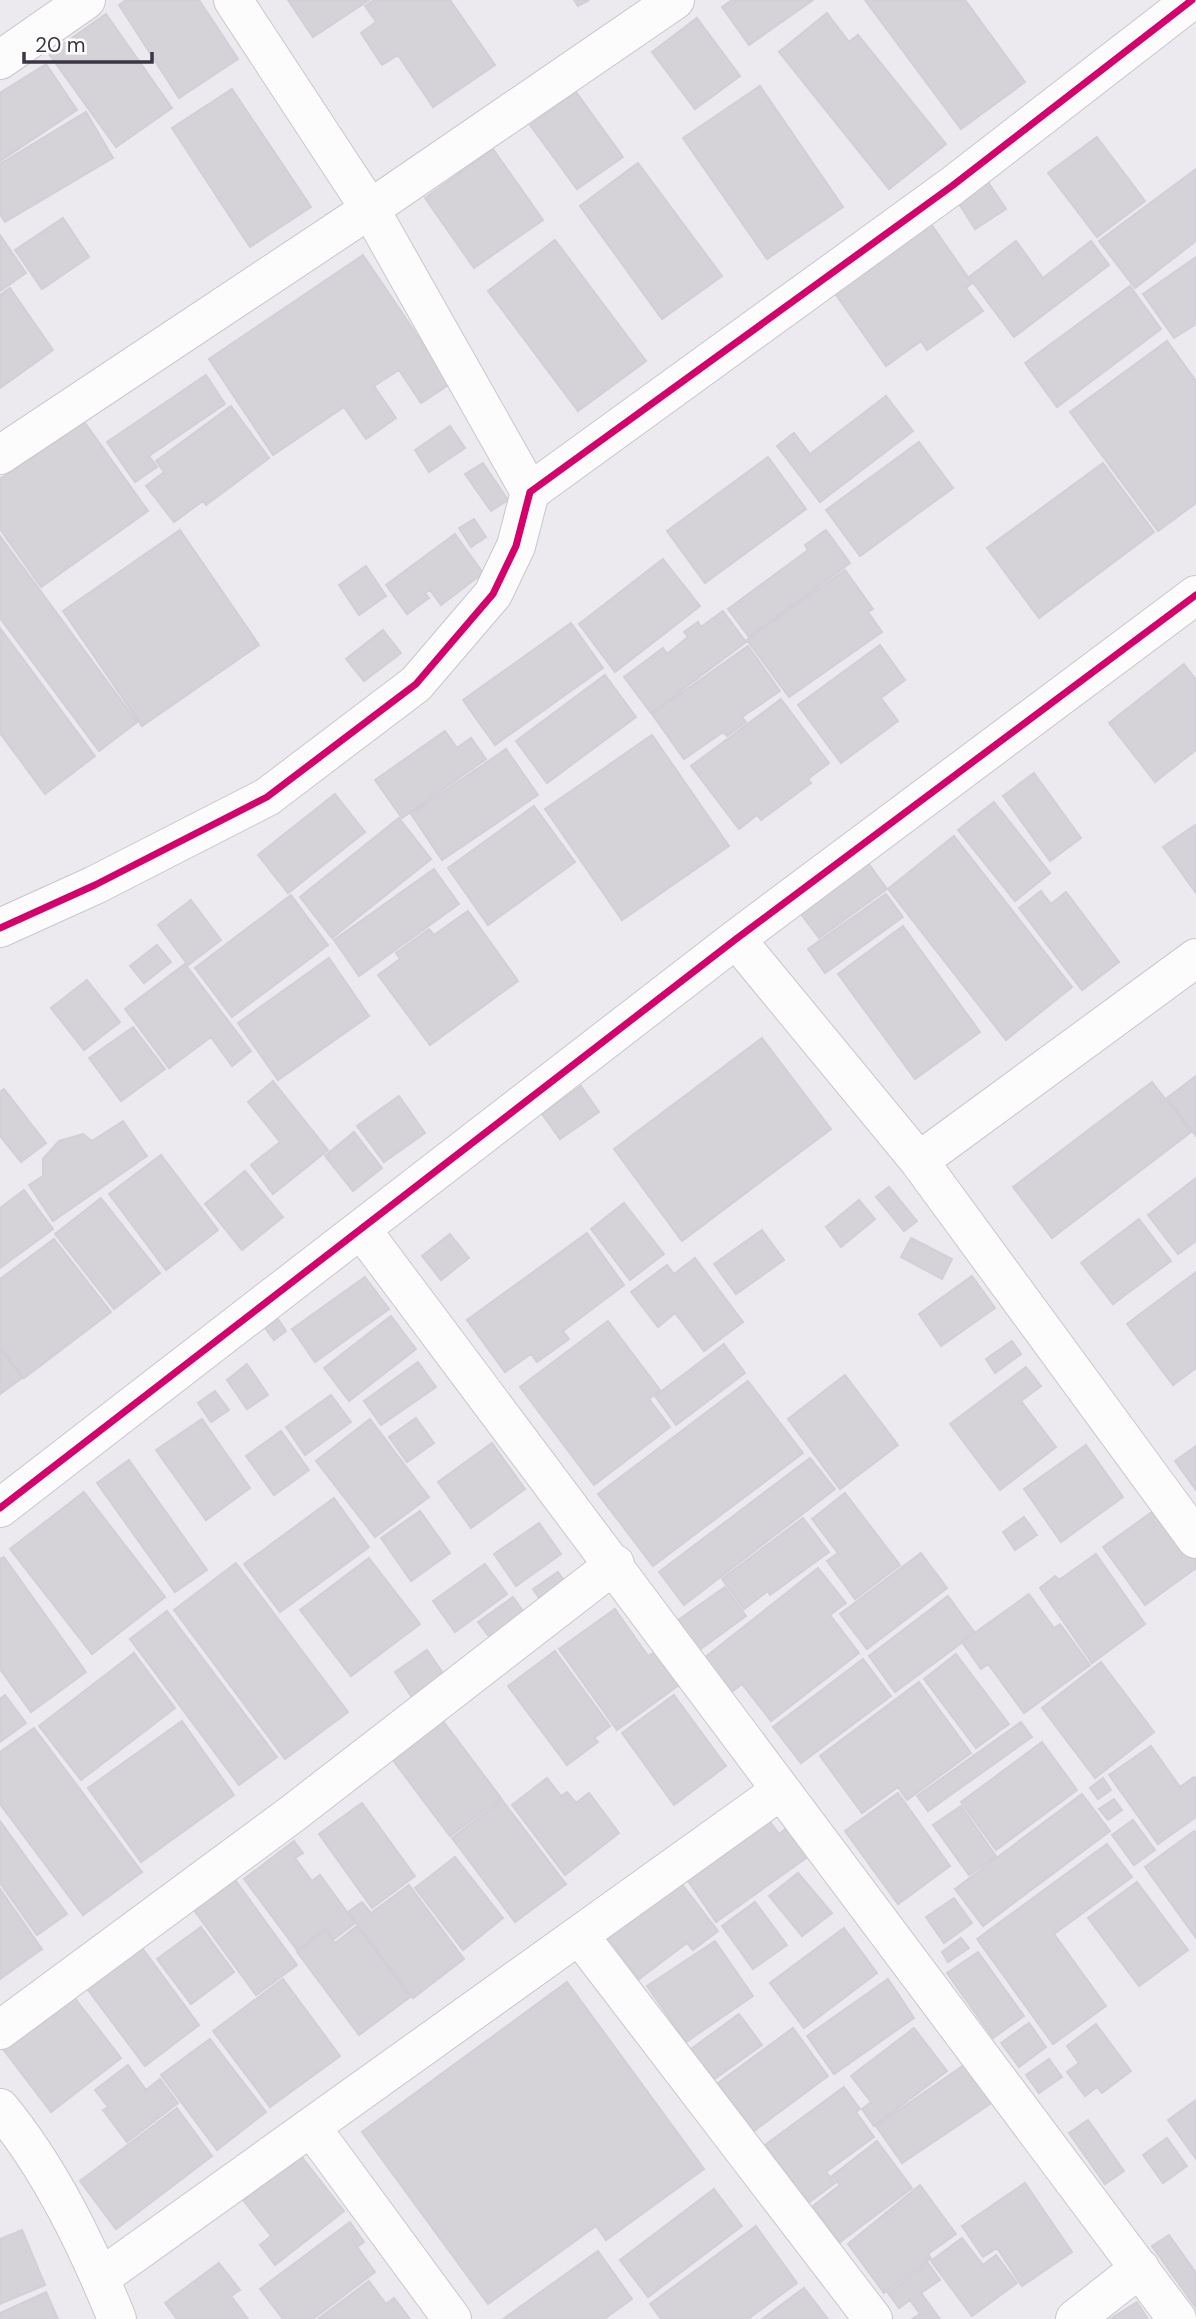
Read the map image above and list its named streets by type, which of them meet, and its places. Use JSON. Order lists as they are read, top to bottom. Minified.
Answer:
{"scale_bar":"20 m"}
